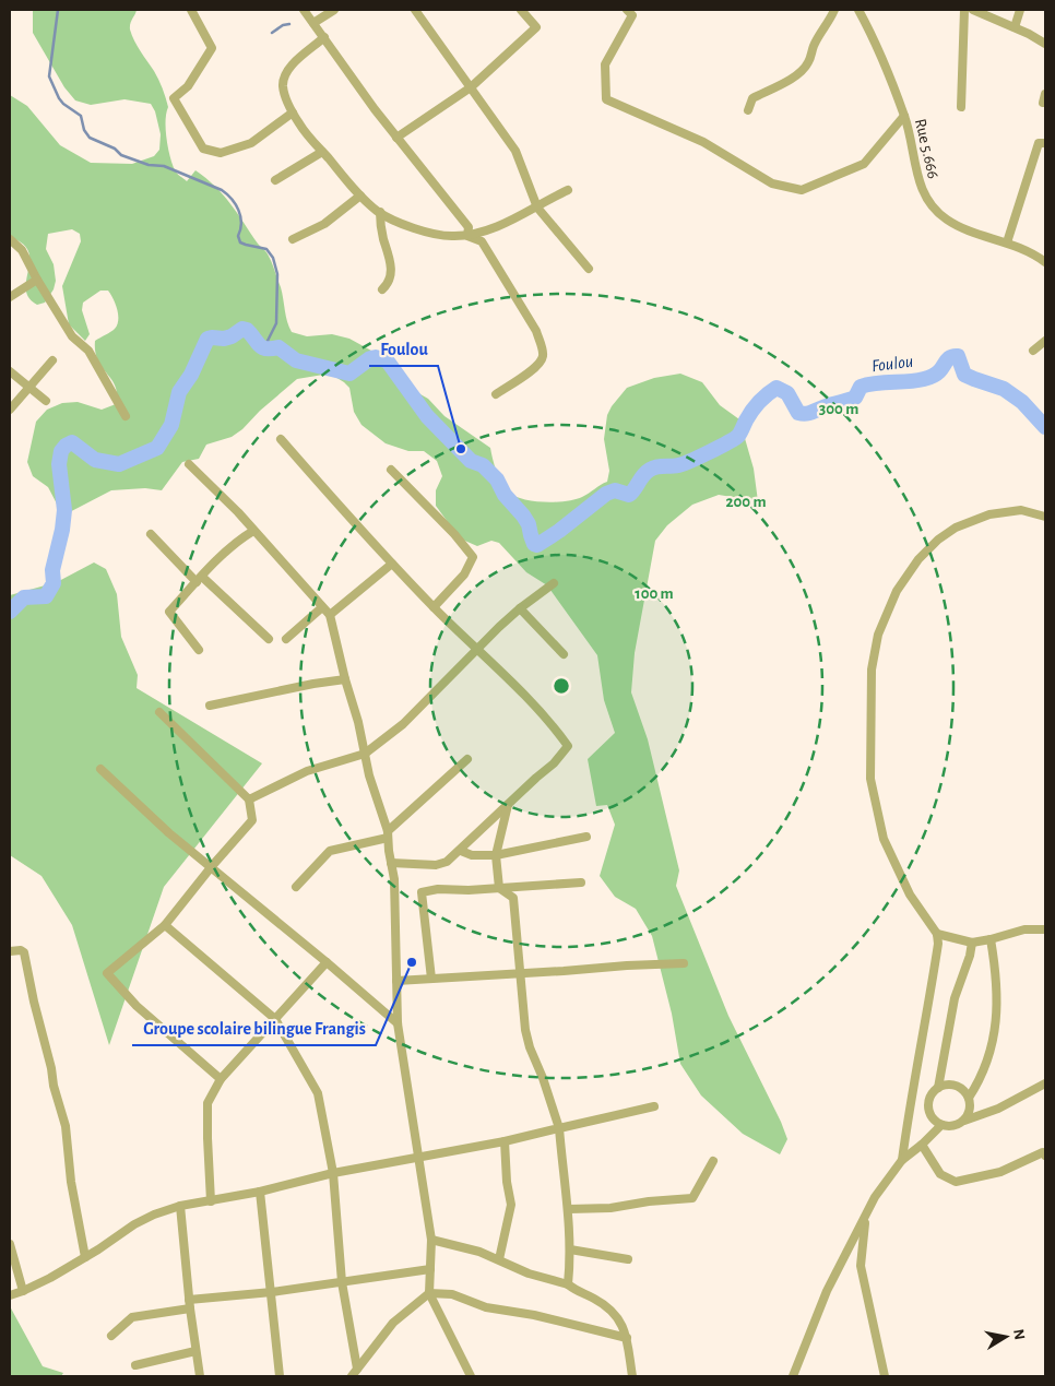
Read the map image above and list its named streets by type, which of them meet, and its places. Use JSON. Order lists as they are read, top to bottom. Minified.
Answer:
{"streets":{"street":["Rue 5.666"]},"water":["Foulou"],"places":["Foulou","Groupe scolaire bilingue Frangis"],"north":"right","rings":["300 m","200 m","100 m"]}
